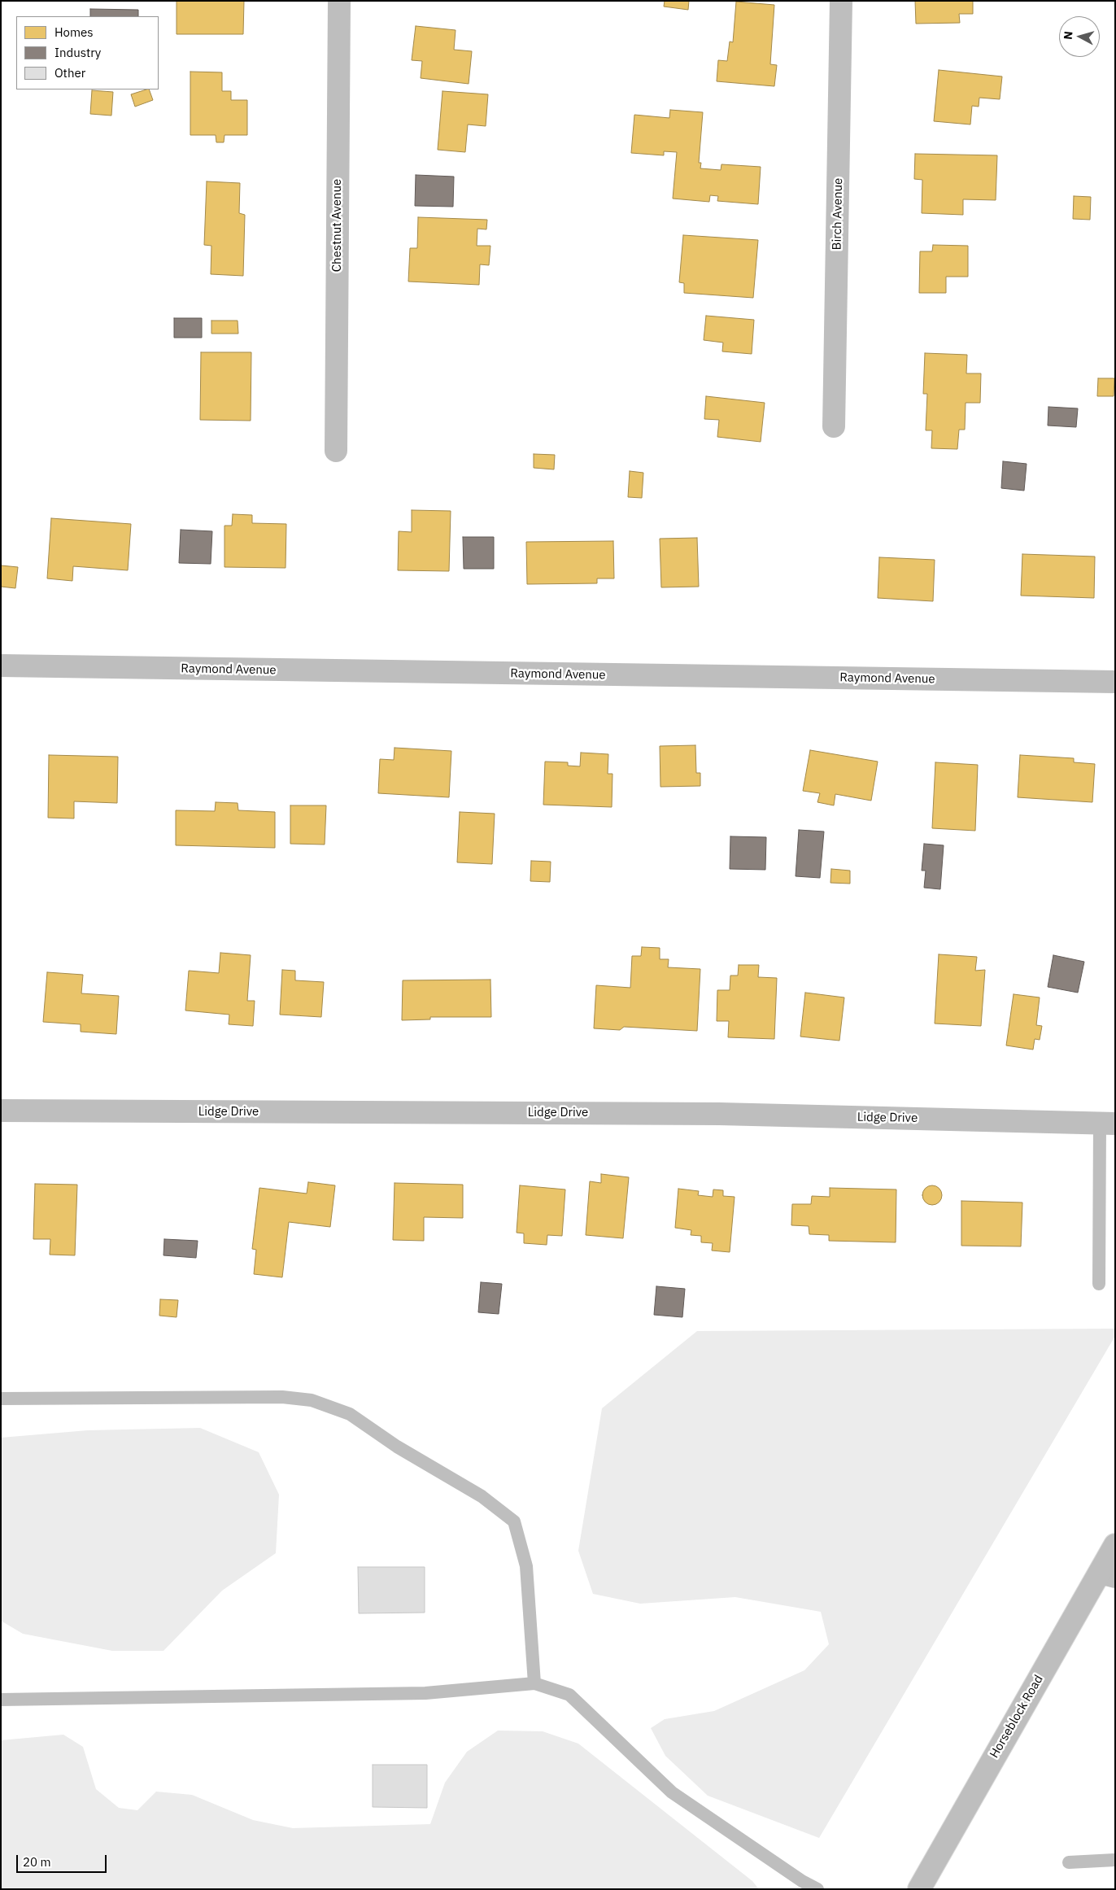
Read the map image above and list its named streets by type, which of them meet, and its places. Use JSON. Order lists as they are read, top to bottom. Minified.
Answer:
{"streets":{"street":["Birch Avenue","Chestnut Avenue","Raymond Avenue","Lidge Drive","Horseblock Road"]},"legend":["Homes","Industry","Other"],"scale_bar":"20 m","north":"left"}
